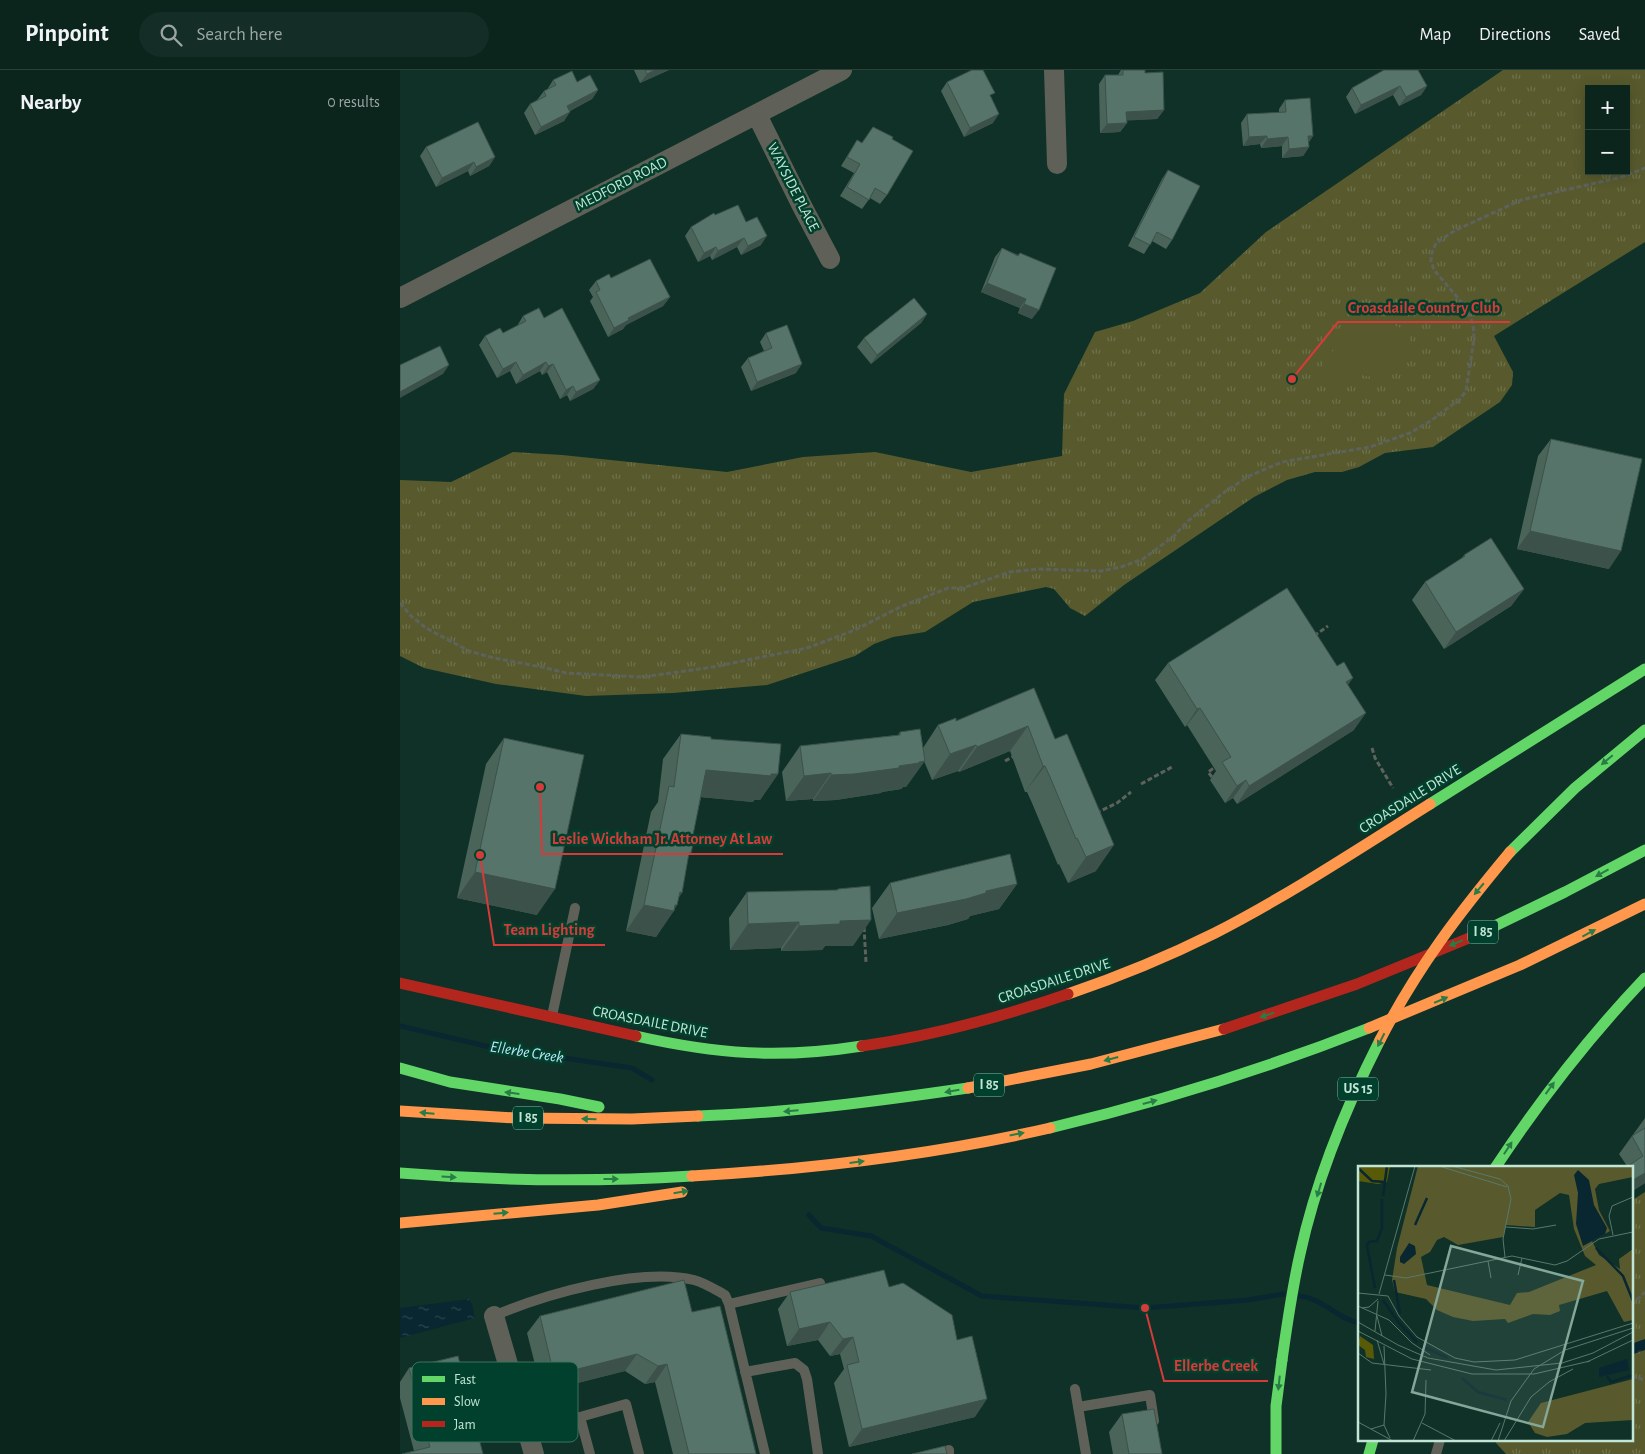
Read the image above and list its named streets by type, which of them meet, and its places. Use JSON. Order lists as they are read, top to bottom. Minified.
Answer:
{"streets":{"main road":["CROASDAILE DRIVE","I 85","US 15"],"street":["MEDFORD ROAD","WAYSIDE PLACE"]},"crossings":[["MEDFORD ROAD","WAYSIDE PLACE"]],"water":["Ellerbe Creek"],"places":["Croasdaile Country Club","Leslie Wickham Jr. Attorney At Law","Team Lighting","Ellerbe Creek"],"legend":["Fast","Slow","Jam"],"page":{"header":"Pinpoint","search":"Search here","nav":["Map","Directions","Saved"],"heading":["Nearby","0 results"],"map_buttons":["+","−"]}}
